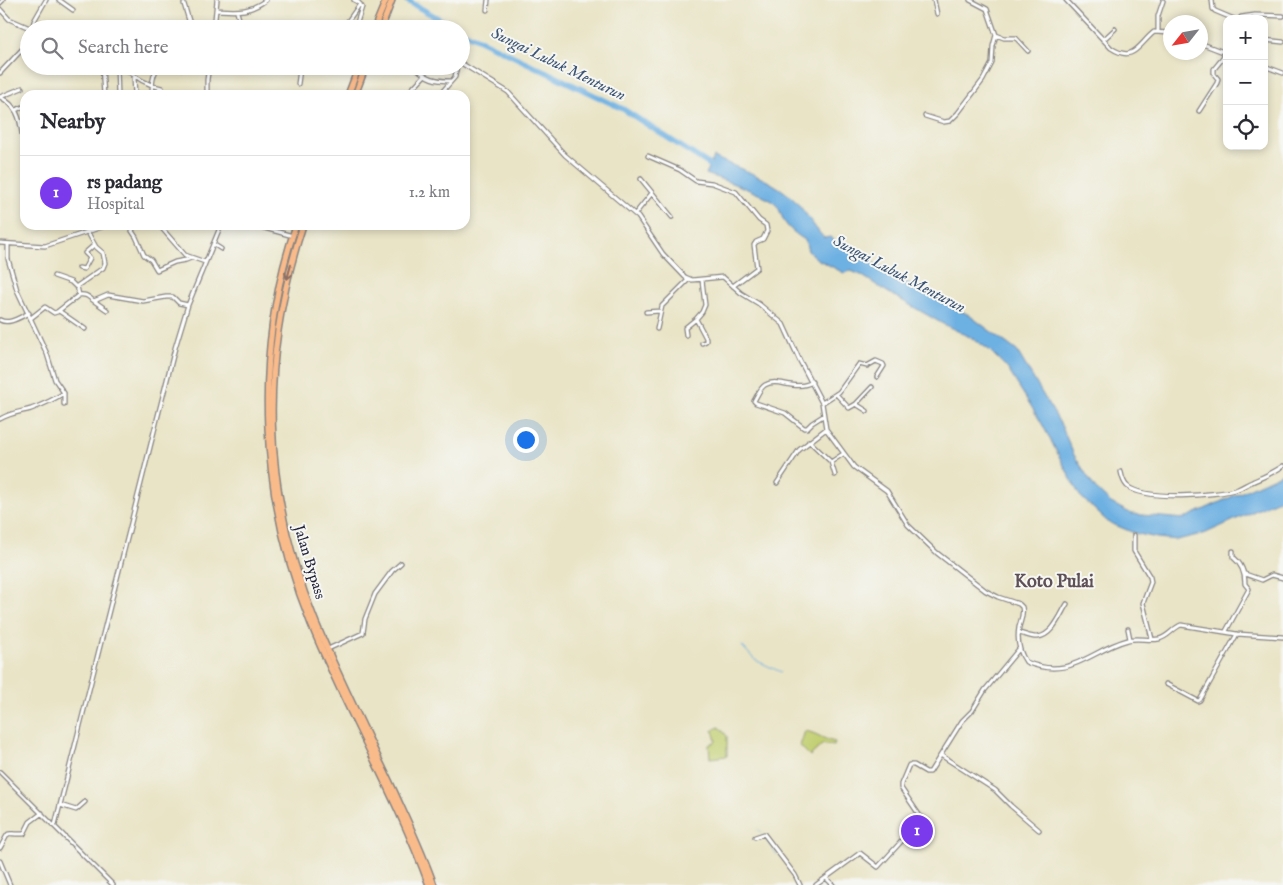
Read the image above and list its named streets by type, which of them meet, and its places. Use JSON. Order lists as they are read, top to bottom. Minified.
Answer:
{"streets":{"highway":["Jalan Bypass"]},"districts":["Koto Pulai"],"water":["Sungai Lubuk Menturun"],"north":"bottom left","page":{"map_buttons":["+","−"],"search":"Search here","heading":"Nearby","list":[{"mark":"1","name":"rs padang","note":"Hospital","value":"1.2 km"}],"pins":"1"}}
